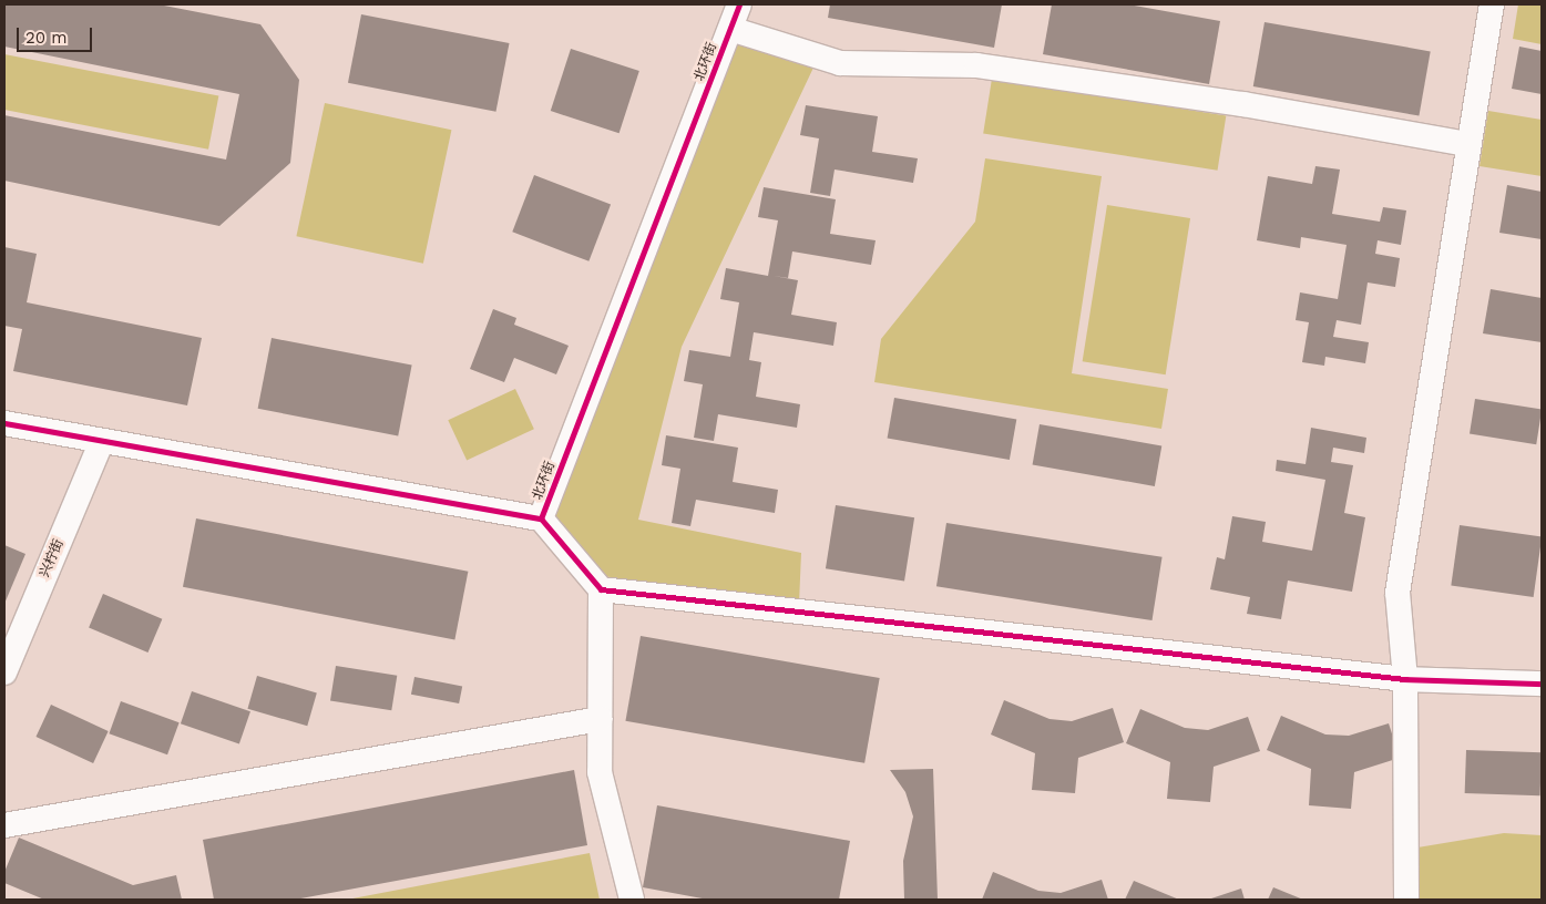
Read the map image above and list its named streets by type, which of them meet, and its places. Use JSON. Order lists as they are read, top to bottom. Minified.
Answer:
{"streets":{"street":["北环街","兴柠街"]},"crossings":[["北环街","兴柠街"]],"scale_bar":"20 m"}
